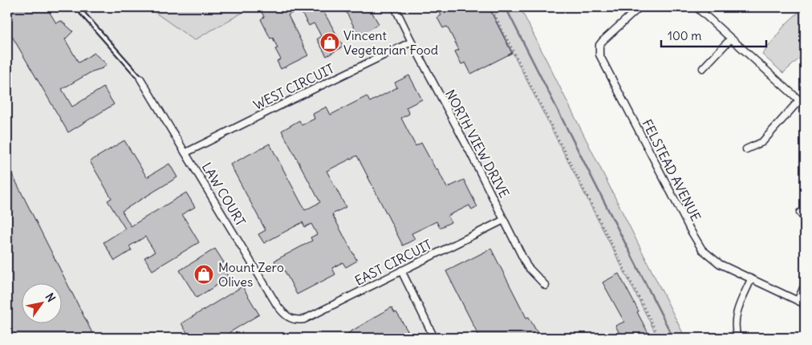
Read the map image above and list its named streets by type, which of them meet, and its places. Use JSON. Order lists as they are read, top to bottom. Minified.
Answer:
{"streets":{"street":["WEST CIRCUIT","NORTH VIEW DRIVE","FELSTEAD AVENUE","LAW COURT","EAST CIRCUIT"]},"crossings":[["WEST CIRCUIT","NORTH VIEW DRIVE"],["WEST CIRCUIT","LAW COURT"],["NORTH VIEW DRIVE","EAST CIRCUIT"],["LAW COURT","EAST CIRCUIT"]],"places":{"shop":["Vincent Vegetarian Food","Mount Zero Olives"]},"scale_bar":"100 m","north":"top right"}
